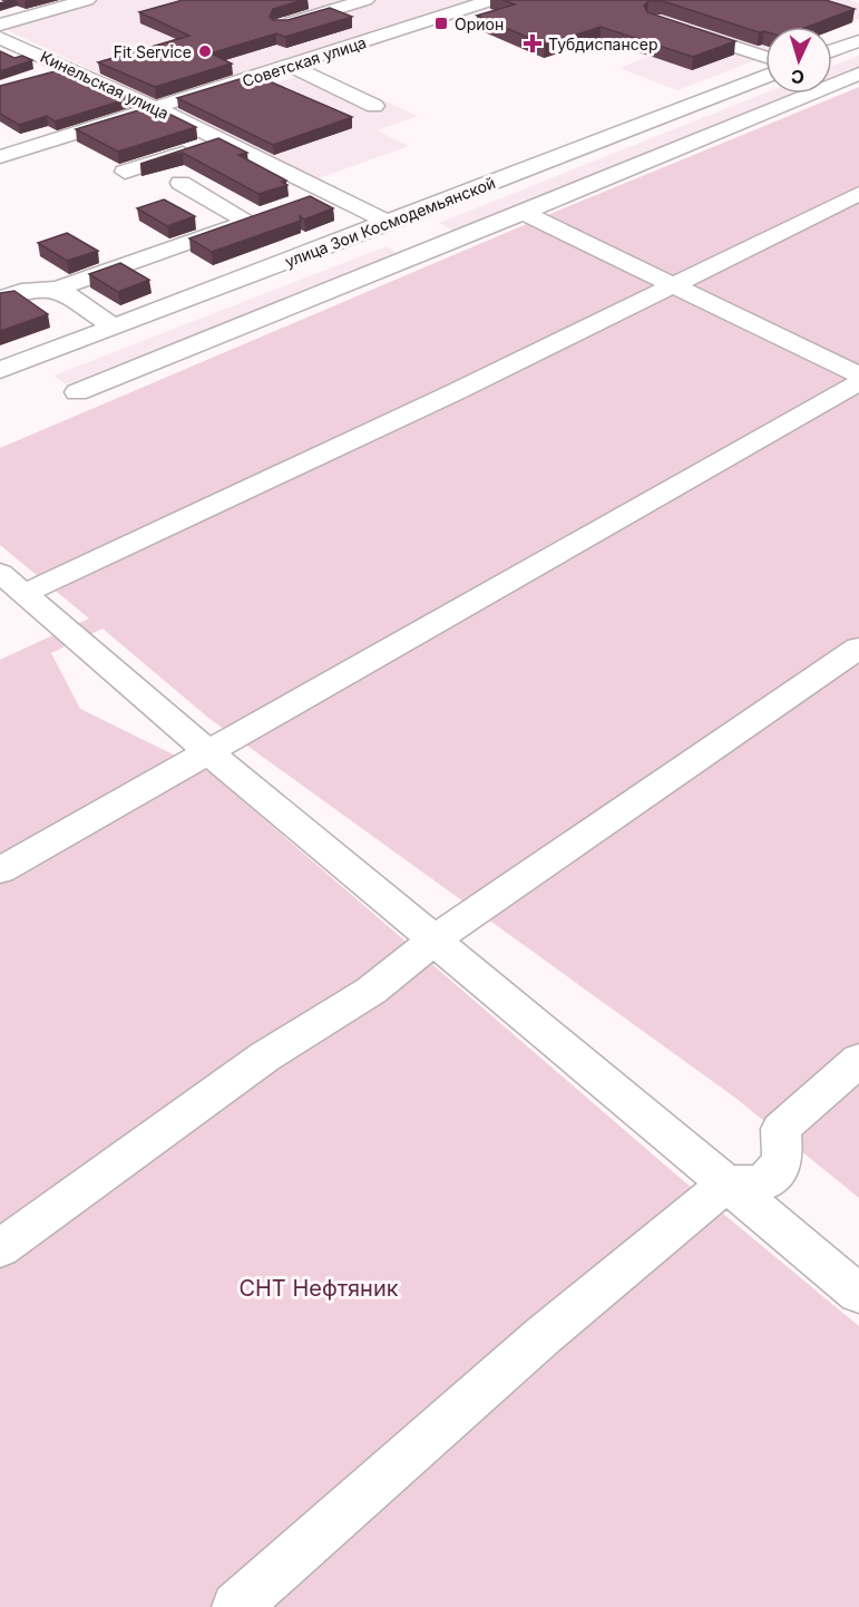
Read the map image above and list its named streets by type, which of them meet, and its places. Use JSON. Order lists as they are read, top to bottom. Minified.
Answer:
{"streets":{"street":["Советская улица","Кинельская улица","улица Зои Космодемьянской"]},"crossings":[["Советская улица","Кинельская улица"],["Кинельская улица","улица Зои Космодемьянской"]],"parks":["СНТ Нефтяник"],"places":{"transit":["Орион"],"health":["Тубдиспансер"],"other":["Fit Service"]},"north":"bottom"}
